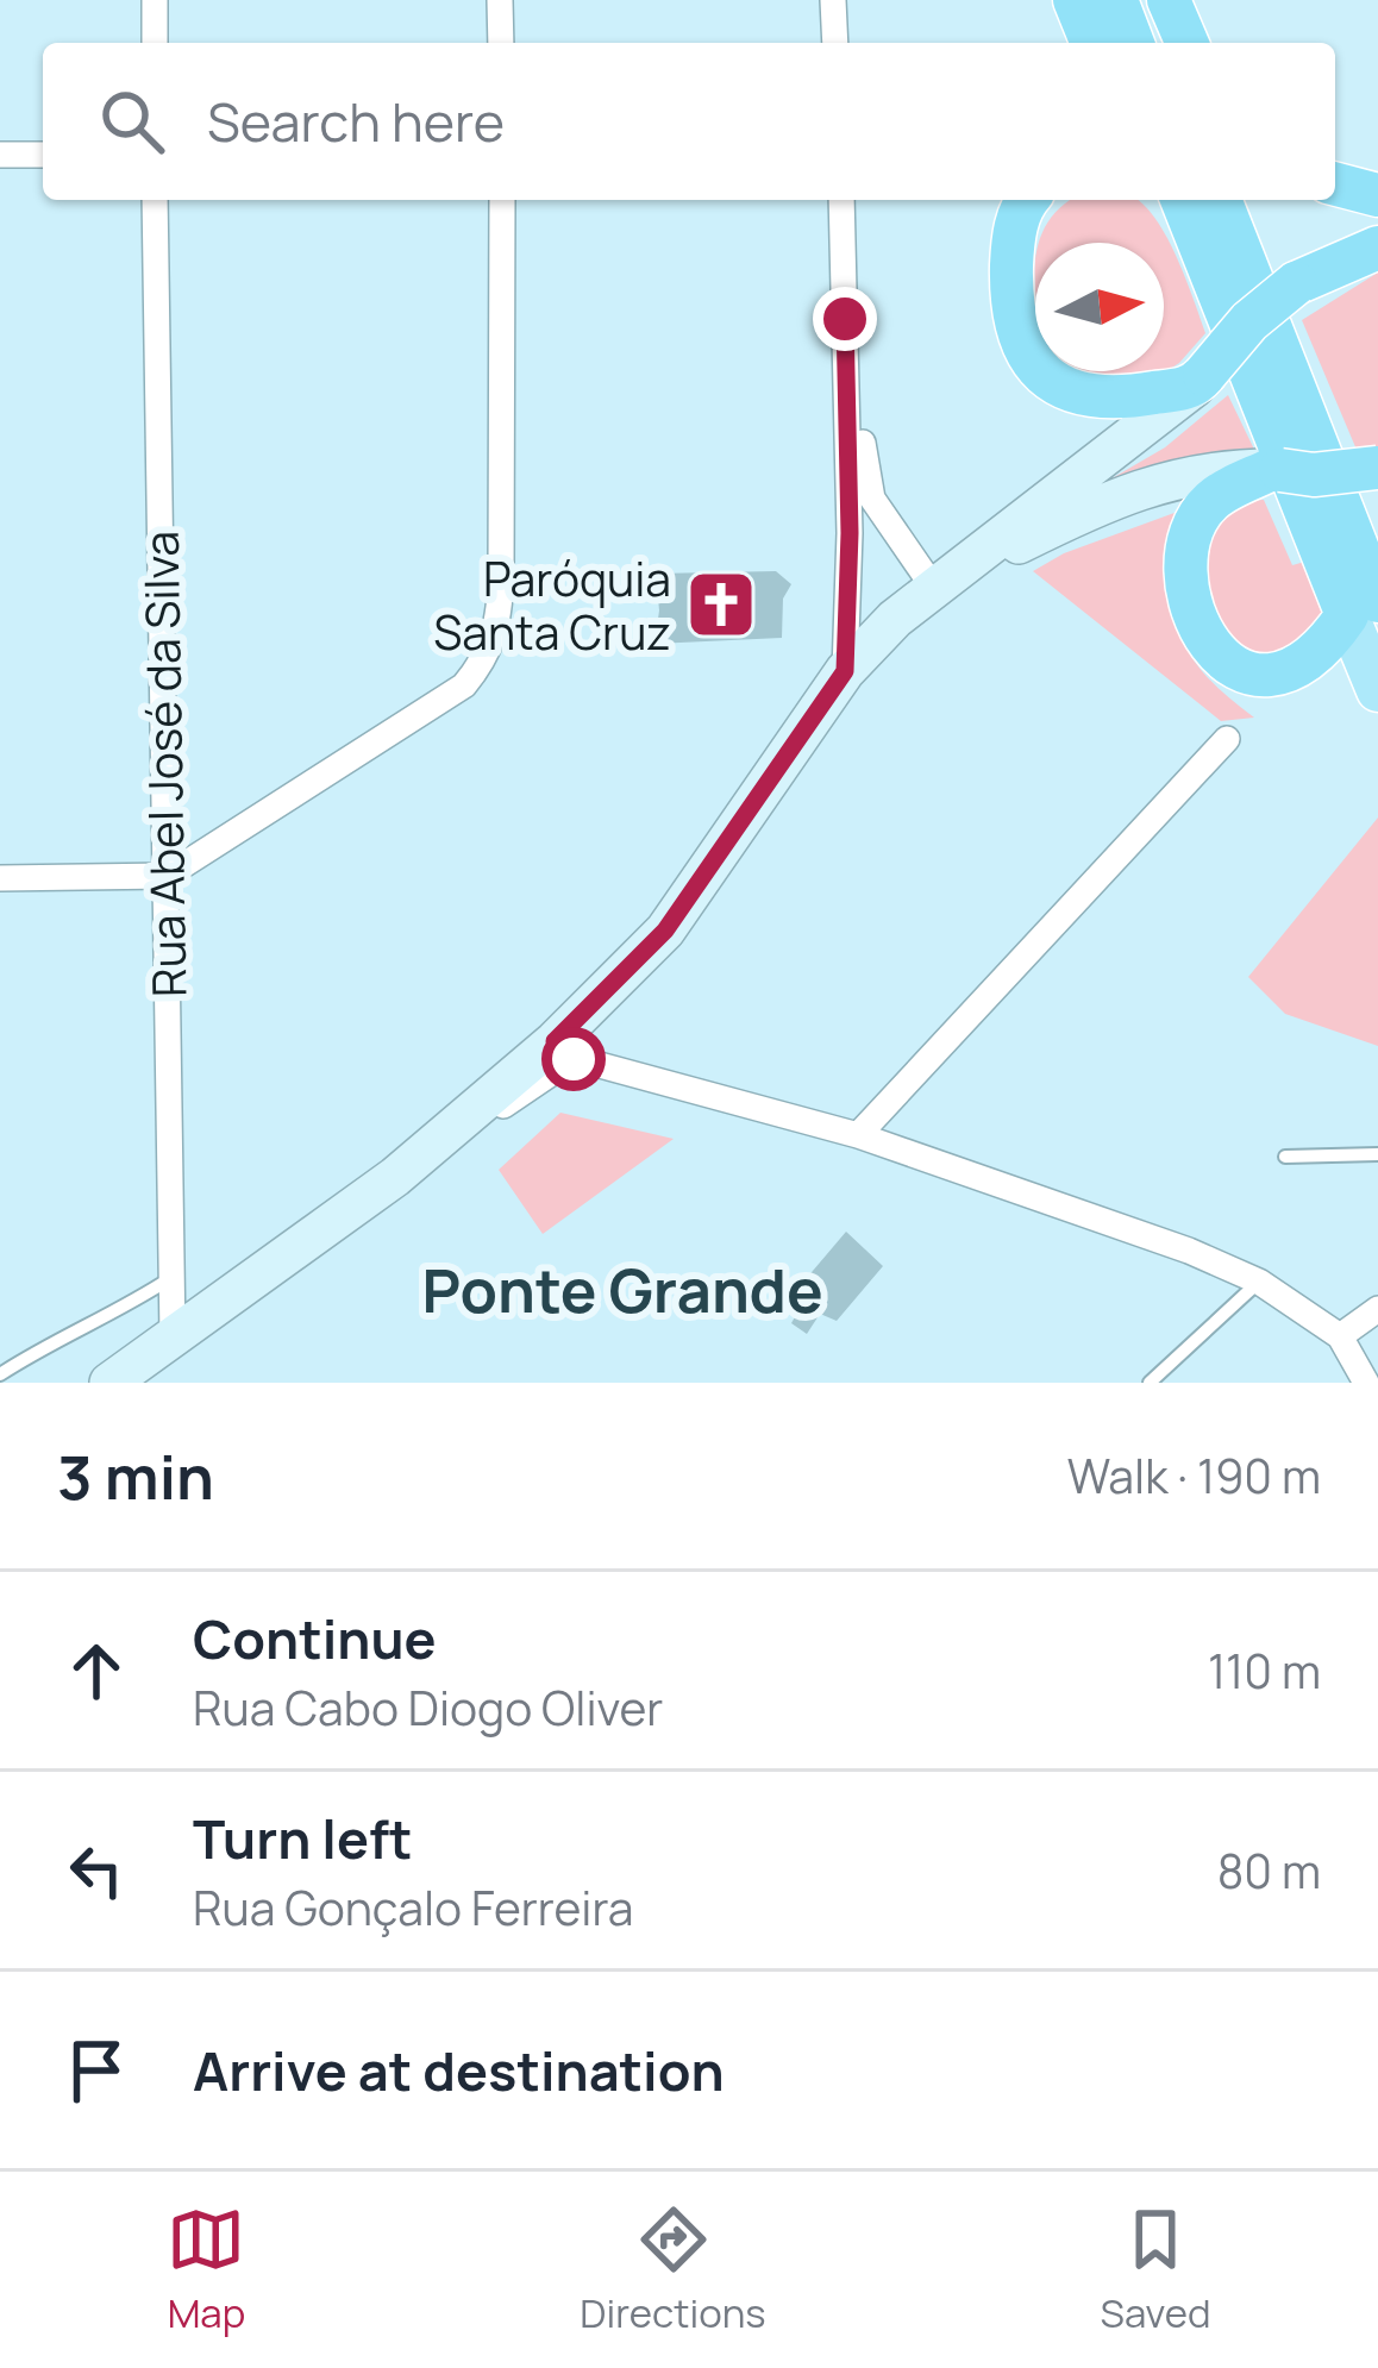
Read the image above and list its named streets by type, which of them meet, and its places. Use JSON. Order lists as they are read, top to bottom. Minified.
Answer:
{"streets":{"street":["Rua Abel José da Silva"]},"districts":["Ponte Grande"],"places":{"church":["Paróquia Santa Cruz"]},"north":"right","page":{"search":"Search here","heading":["3 min","Walk · 190 m"],"list":[["Continue","Rua Cabo Diogo Oliver","110 m"],["Turn left","Rua Gonçalo Ferreira","80 m"],"Arrive at destination"],"nav":["Map","Directions","Saved"]}}
